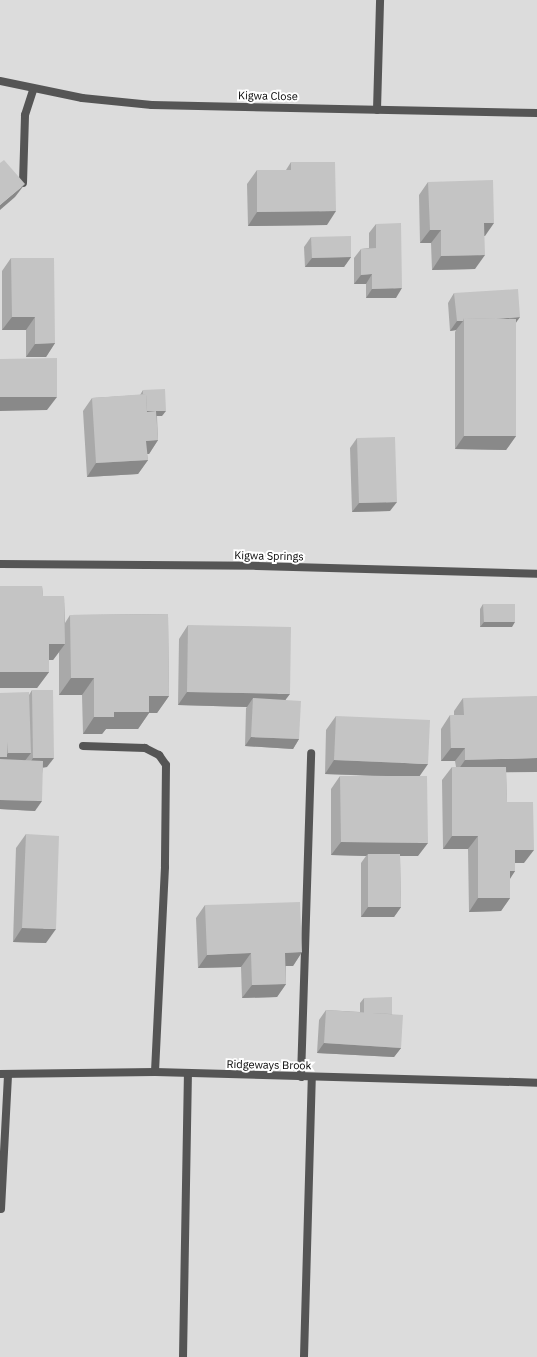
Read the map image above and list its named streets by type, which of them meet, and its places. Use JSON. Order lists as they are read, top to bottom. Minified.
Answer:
{"streets":{"street":["Kigwa Close","Kigwa Springs","Ridgeways Brook"]}}
